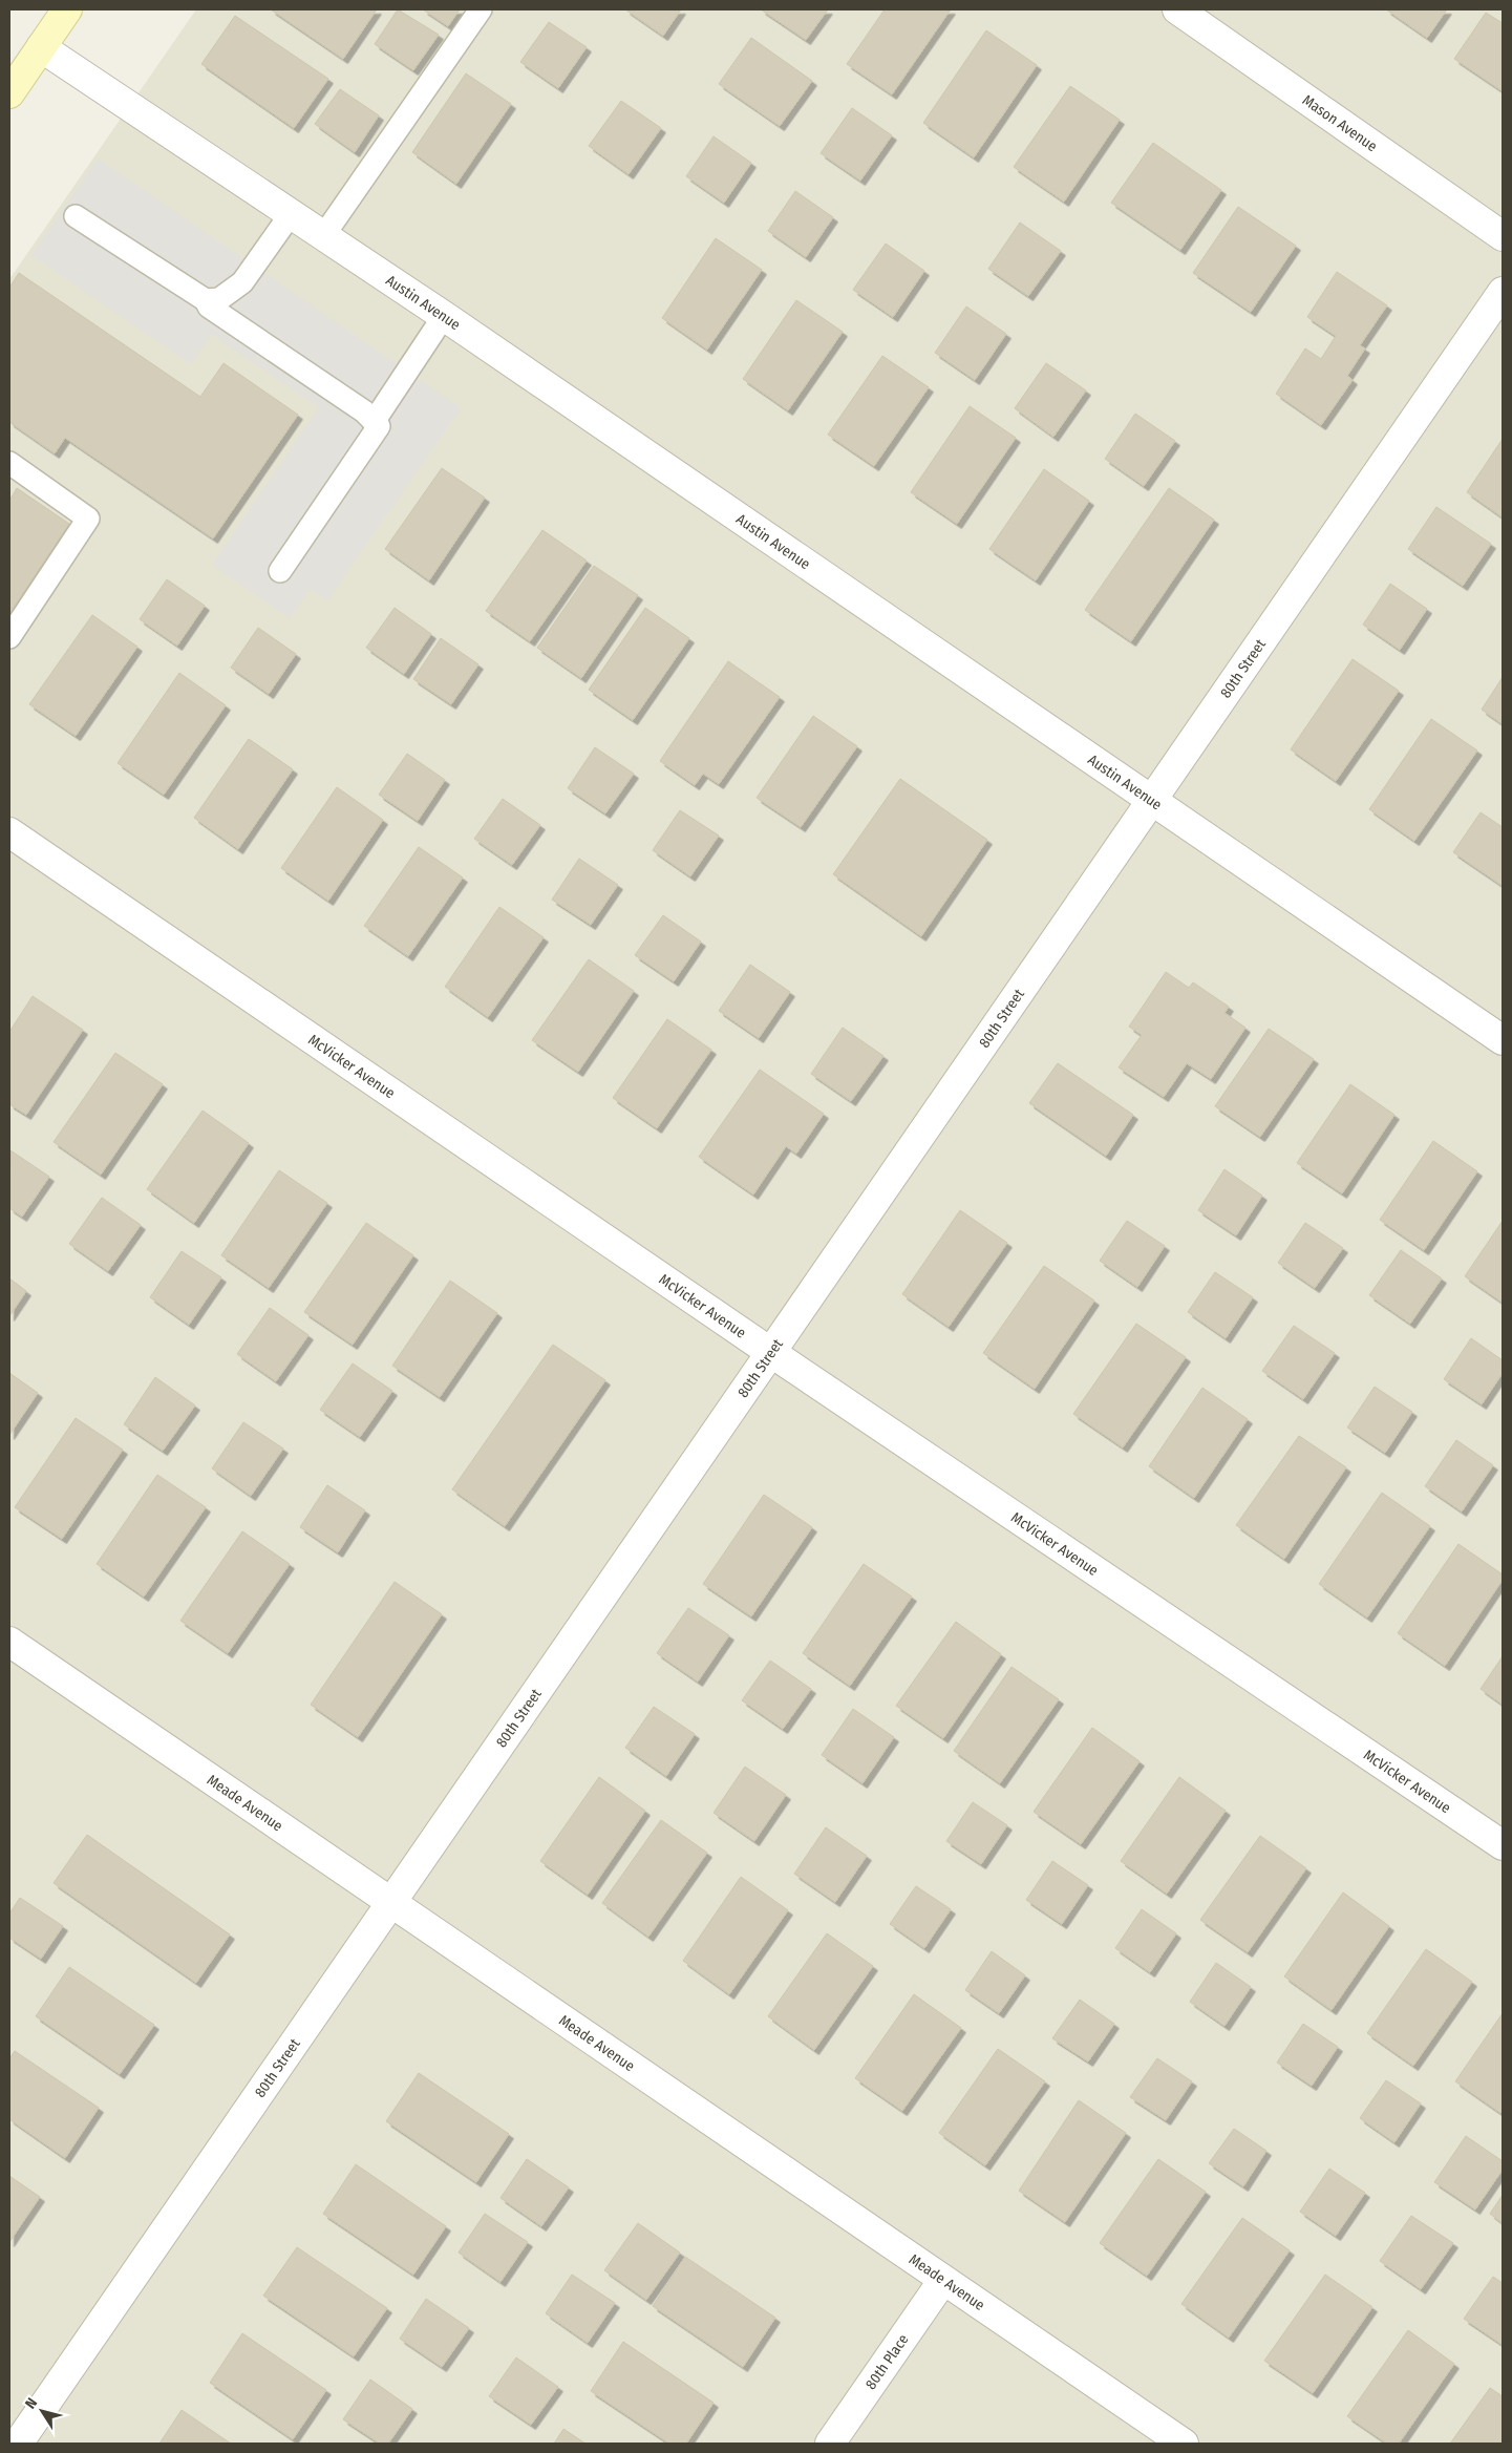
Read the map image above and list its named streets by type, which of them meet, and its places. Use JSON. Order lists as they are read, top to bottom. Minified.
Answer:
{"streets":{"street":["Mason Avenue","Austin Avenue","80th Street","McVicker Avenue","Meade Avenue","80th Place"]},"crossings":[["Austin Avenue","80th Street"],["80th Street","McVicker Avenue"],["80th Street","Meade Avenue"],["Meade Avenue","80th Place"]],"north":"top left"}
